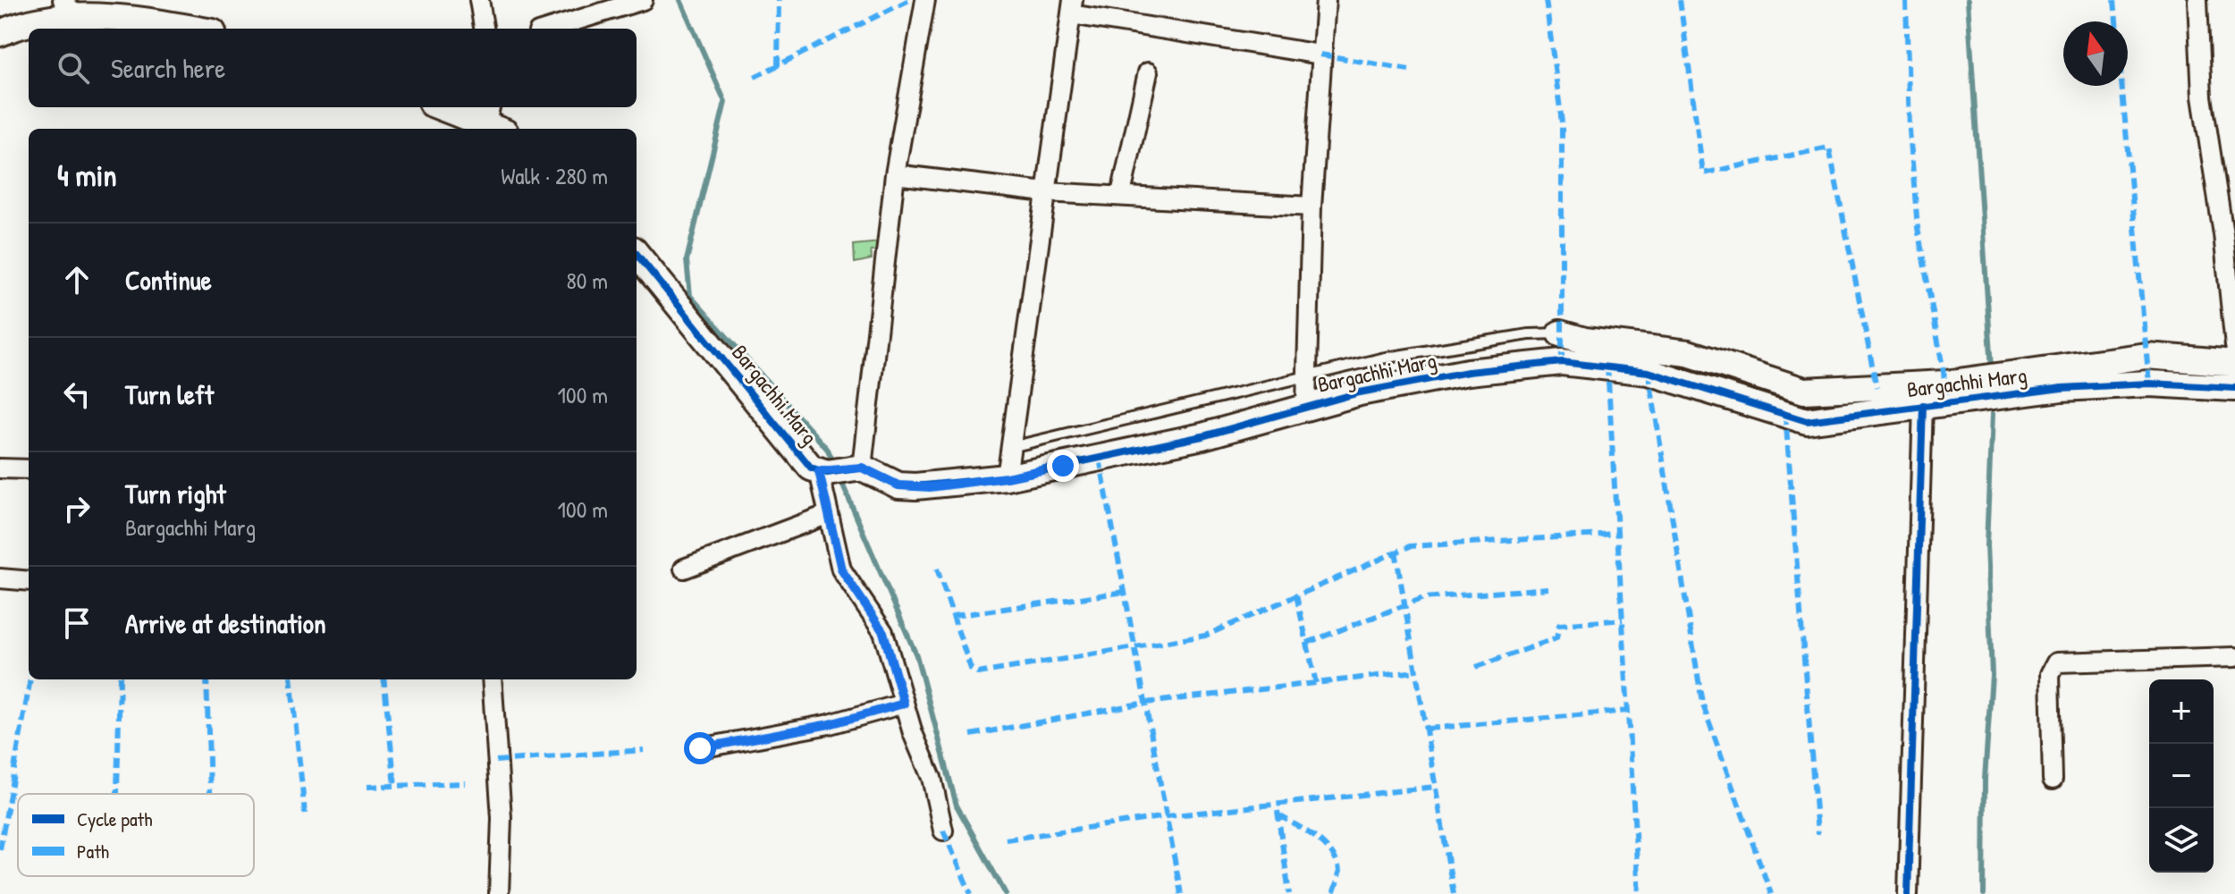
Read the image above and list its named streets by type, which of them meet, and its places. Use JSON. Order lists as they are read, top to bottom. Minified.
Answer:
{"streets":{"street":["Bargachhi Marg"]},"legend":["Cycle path","Path"],"north":"top","page":{"search":"Search here","heading":["4 min","Walk · 280 m"],"list":[["Continue","80 m"],["Turn left","100 m"],["Turn right","Bargachhi Marg","100 m"],"Arrive at destination"],"map_buttons":["+","−"]}}
